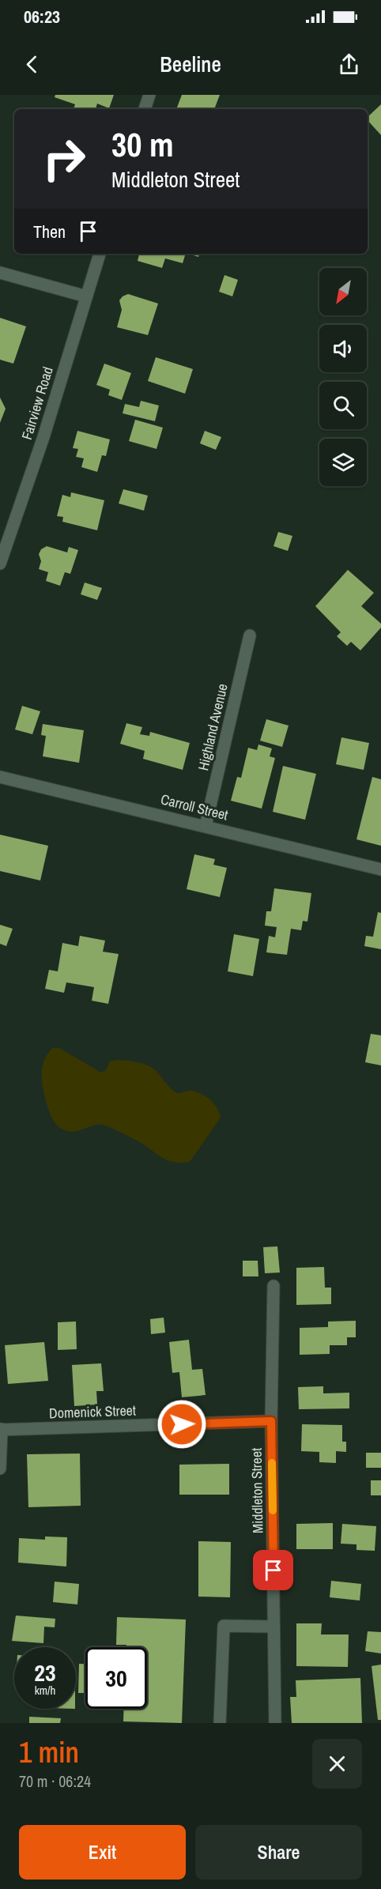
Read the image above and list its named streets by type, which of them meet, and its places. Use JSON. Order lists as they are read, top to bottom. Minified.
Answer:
{"streets":{"street":["Fairview Road","Highland Avenue","Carroll Street","Domenick Street","Middleton Street"]},"crossings":[["Highland Avenue","Carroll Street"],["Domenick Street","Middleton Street"]],"north":"bottom left","page":{"status":"06:23","header":"Beeline","turn":["30 m","Middleton Street"],"then":"Then","speed":"23 km/h","limit":"30","heading":["1 min","70 m · 06:24"],"buttons":["Exit","Share"]}}
